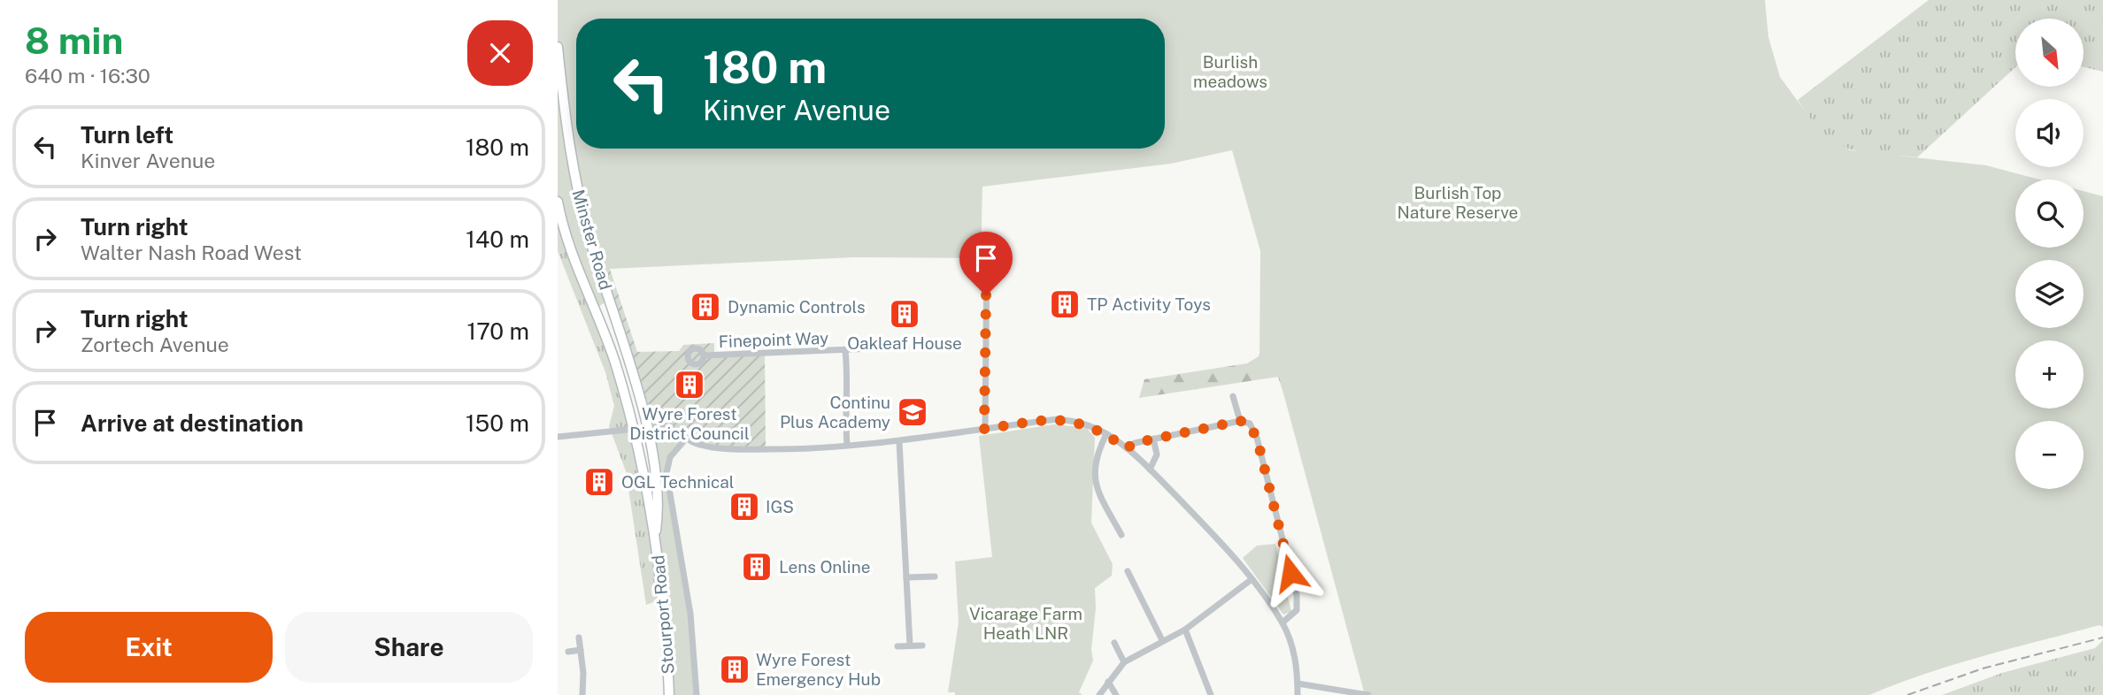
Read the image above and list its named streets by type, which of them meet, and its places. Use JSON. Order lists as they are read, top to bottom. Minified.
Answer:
{"streets":{"main road":["Minster Road","Stourport Road"],"street":["Finepoint Way"]},"crossings":[["Minster Road","Stourport Road"]],"parks":["Burlish meadows","Burlish Top Nature Reserve","Vicarage Farm Heath LNR"],"places":{"building":["TP Activity Toys","Dynamic Controls","Oakleaf House","Wyre Forest District Council","OGL Technical","IGS","Lens Online","Wyre Forest Emergency Hub"],"school or university":["Continu Plus Academy"]},"north":"bottom right","page":{"heading":["8 min","640 m · 16:30"],"map_buttons":["+","−"],"turn":["180 m","Kinver Avenue"],"list":[{"name":"Turn left","note":"Kinver Avenue","value":"180 m"},{"name":"Turn right","note":"Walter Nash Road West","value":"140 m"},{"name":"Turn right","note":"Zortech Avenue","value":"170 m"},{"name":"Arrive at destination","value":"150 m"}],"buttons":["Exit","Share"]}}
